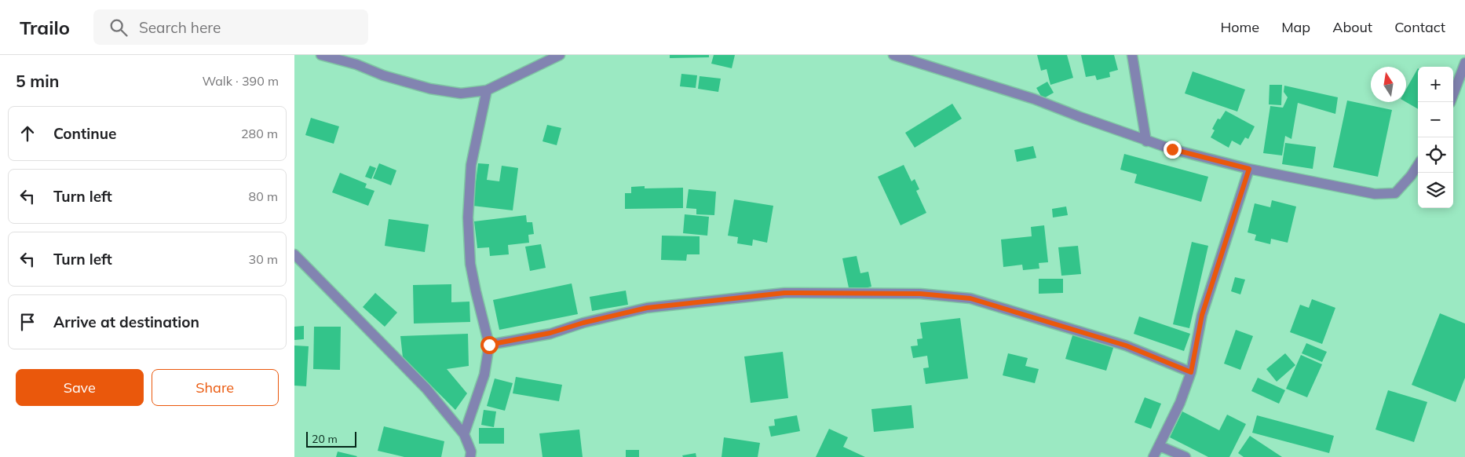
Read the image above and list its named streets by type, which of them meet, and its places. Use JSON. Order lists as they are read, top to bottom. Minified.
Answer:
{"scale_bar":"20 m","north":"top","page":{"header":"Trailo","search":"Search here","nav":["Home","Map","About","Contact"],"heading":["5 min","Walk · 390 m"],"map_buttons":["+","−"],"list":[["Continue","280 m"],["Turn left","80 m"],["Turn left","30 m"],"Arrive at destination"],"buttons":["Save","Share"],"scale":"20 m"}}
